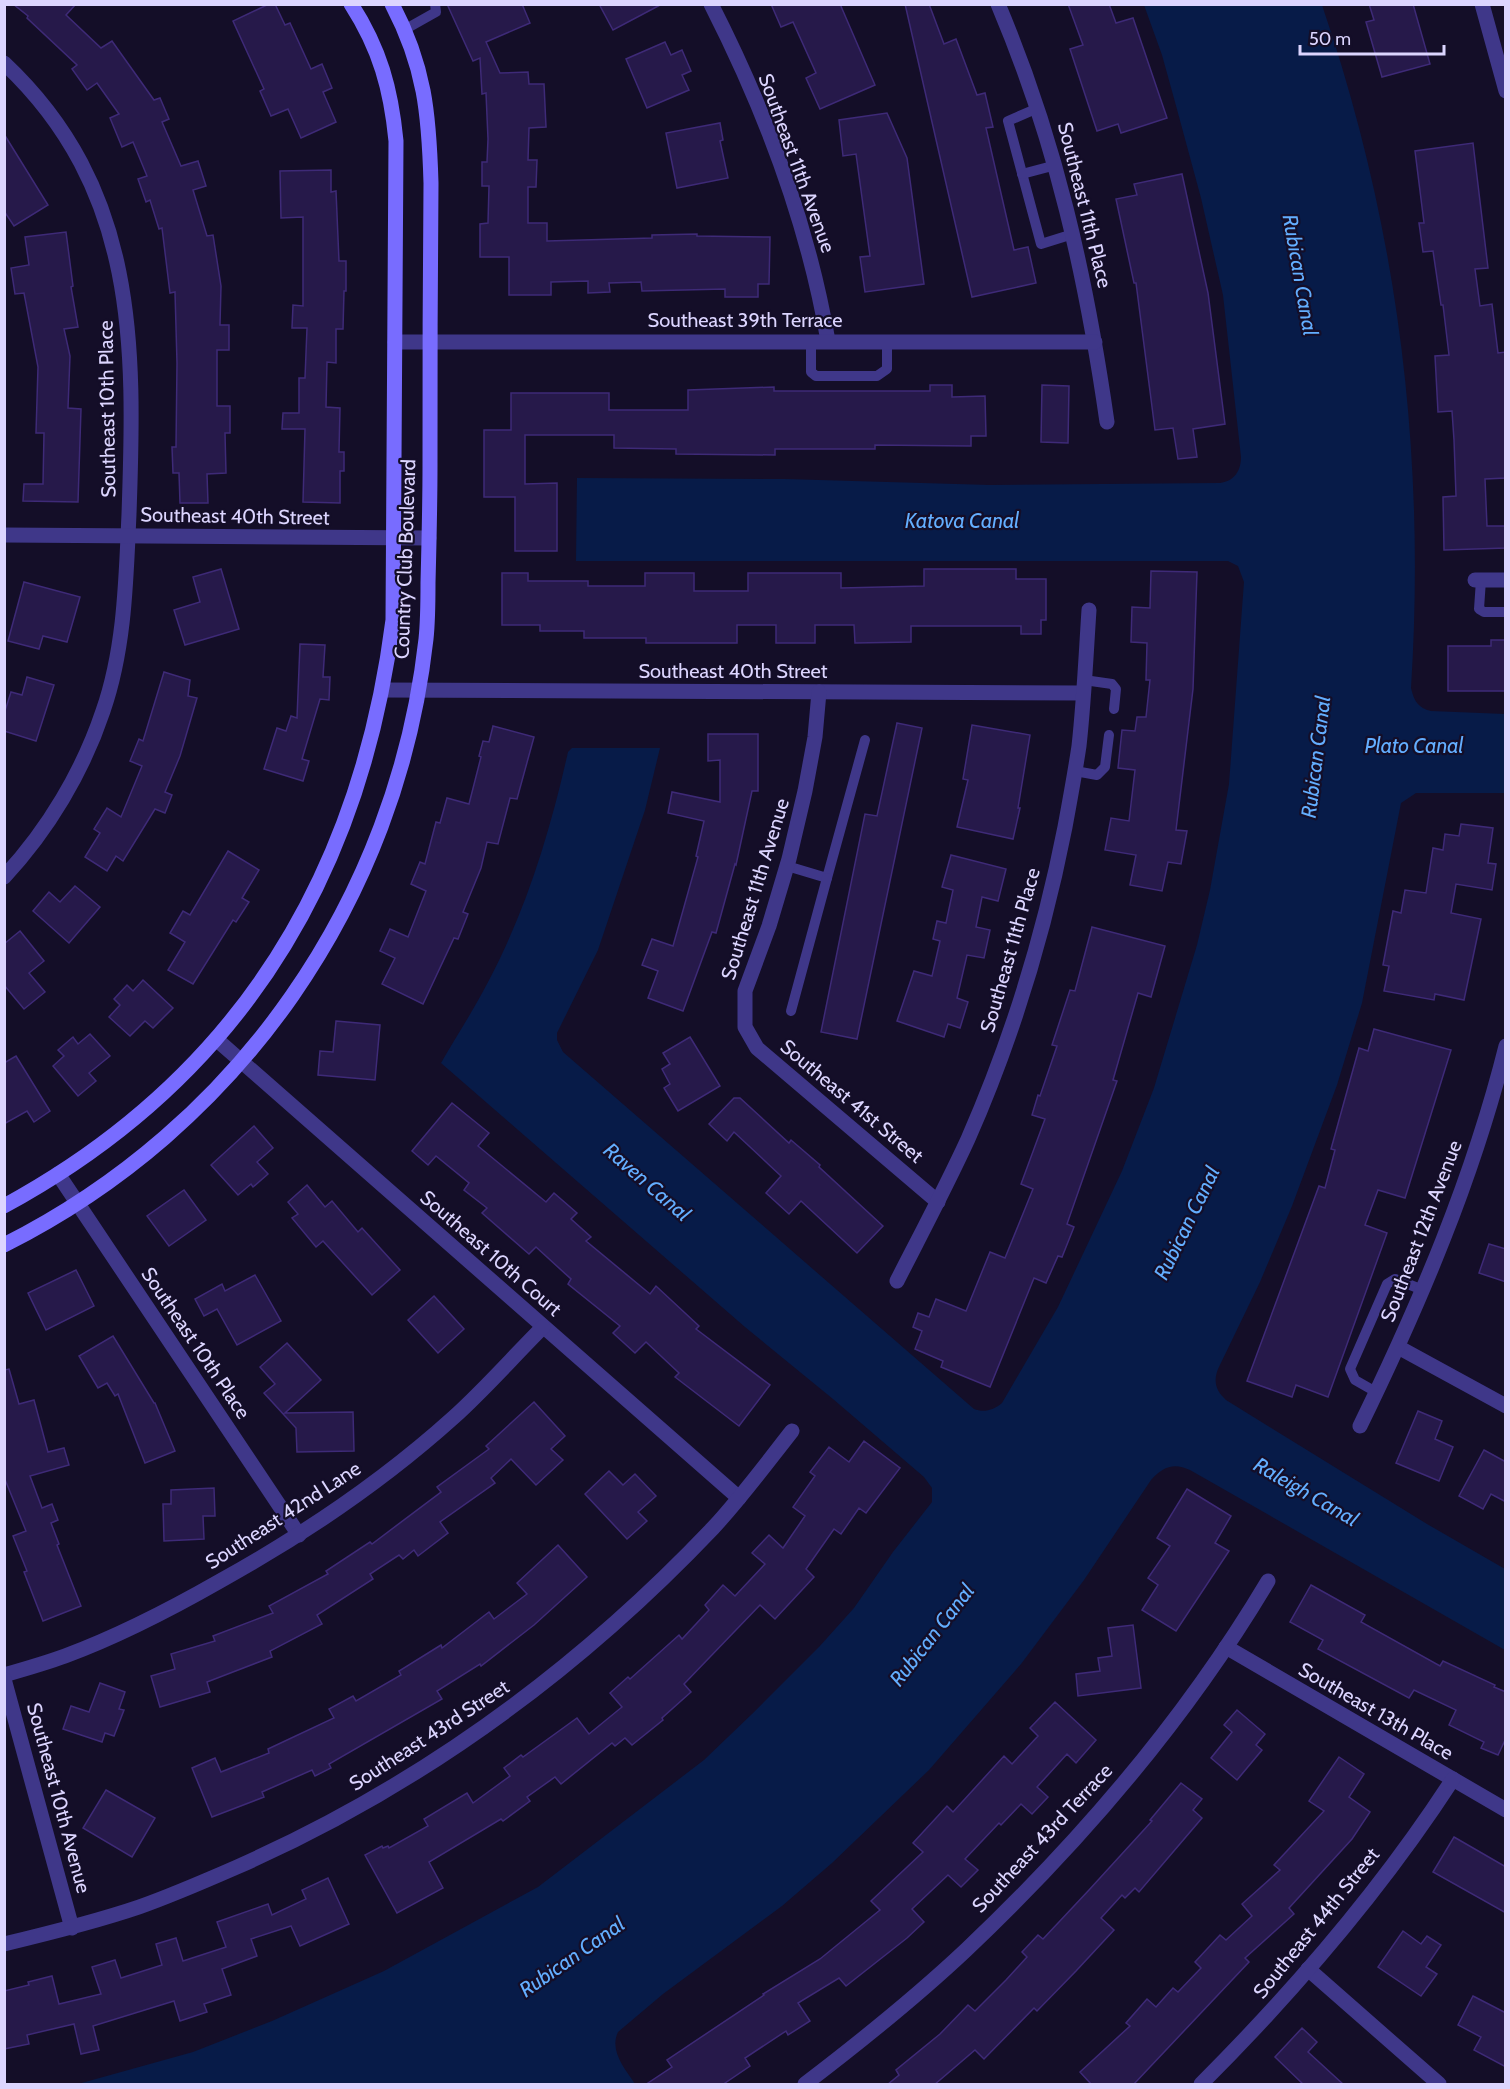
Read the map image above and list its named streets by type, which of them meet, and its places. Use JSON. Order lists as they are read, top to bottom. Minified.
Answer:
{"streets":{"main road":["Country Club Boulevard"],"street":["Southeast 11th Avenue","Southeast 11th Place","Southeast 39th Terrace","Southeast 10th Place","Southeast 40th Street","Southeast 41st Street","Southeast 12th Avenue","Southeast 10th Court","Southeast 42nd Lane","Southeast 13th Place","Southeast 43rd Street","Southeast 10th Avenue","Southeast 43rd Terrace","Southeast 44th Street"]},"crossings":[["Southeast 11th Avenue","Southeast 39th Terrace"],["Southeast 11th Avenue","Southeast 40th Street"],["Southeast 11th Avenue","Southeast 41st Street"],["Southeast 11th Place","Southeast 39th Terrace"],["Southeast 11th Place","Southeast 40th Street"],["Southeast 11th Place","Southeast 41st Street"],["Southeast 39th Terrace","Country Club Boulevard"],["Southeast 10th Place","Southeast 40th Street"],["Southeast 10th Place","Country Club Boulevard"],["Southeast 10th Place","Southeast 42nd Lane"],["Southeast 40th Street","Country Club Boulevard"],["Country Club Boulevard","Southeast 10th Court"],["Southeast 10th Court","Southeast 42nd Lane"],["Southeast 10th Court","Southeast 43rd Street"],["Southeast 42nd Lane","Southeast 10th Avenue"],["Southeast 13th Place","Southeast 43rd Terrace"],["Southeast 13th Place","Southeast 44th Street"],["Southeast 43rd Street","Southeast 10th Avenue"]],"water":["Rubican Canal","Katova Canal","Plato Canal","Raven Canal","Raleigh Canal"],"scale_bar":"50 m"}
